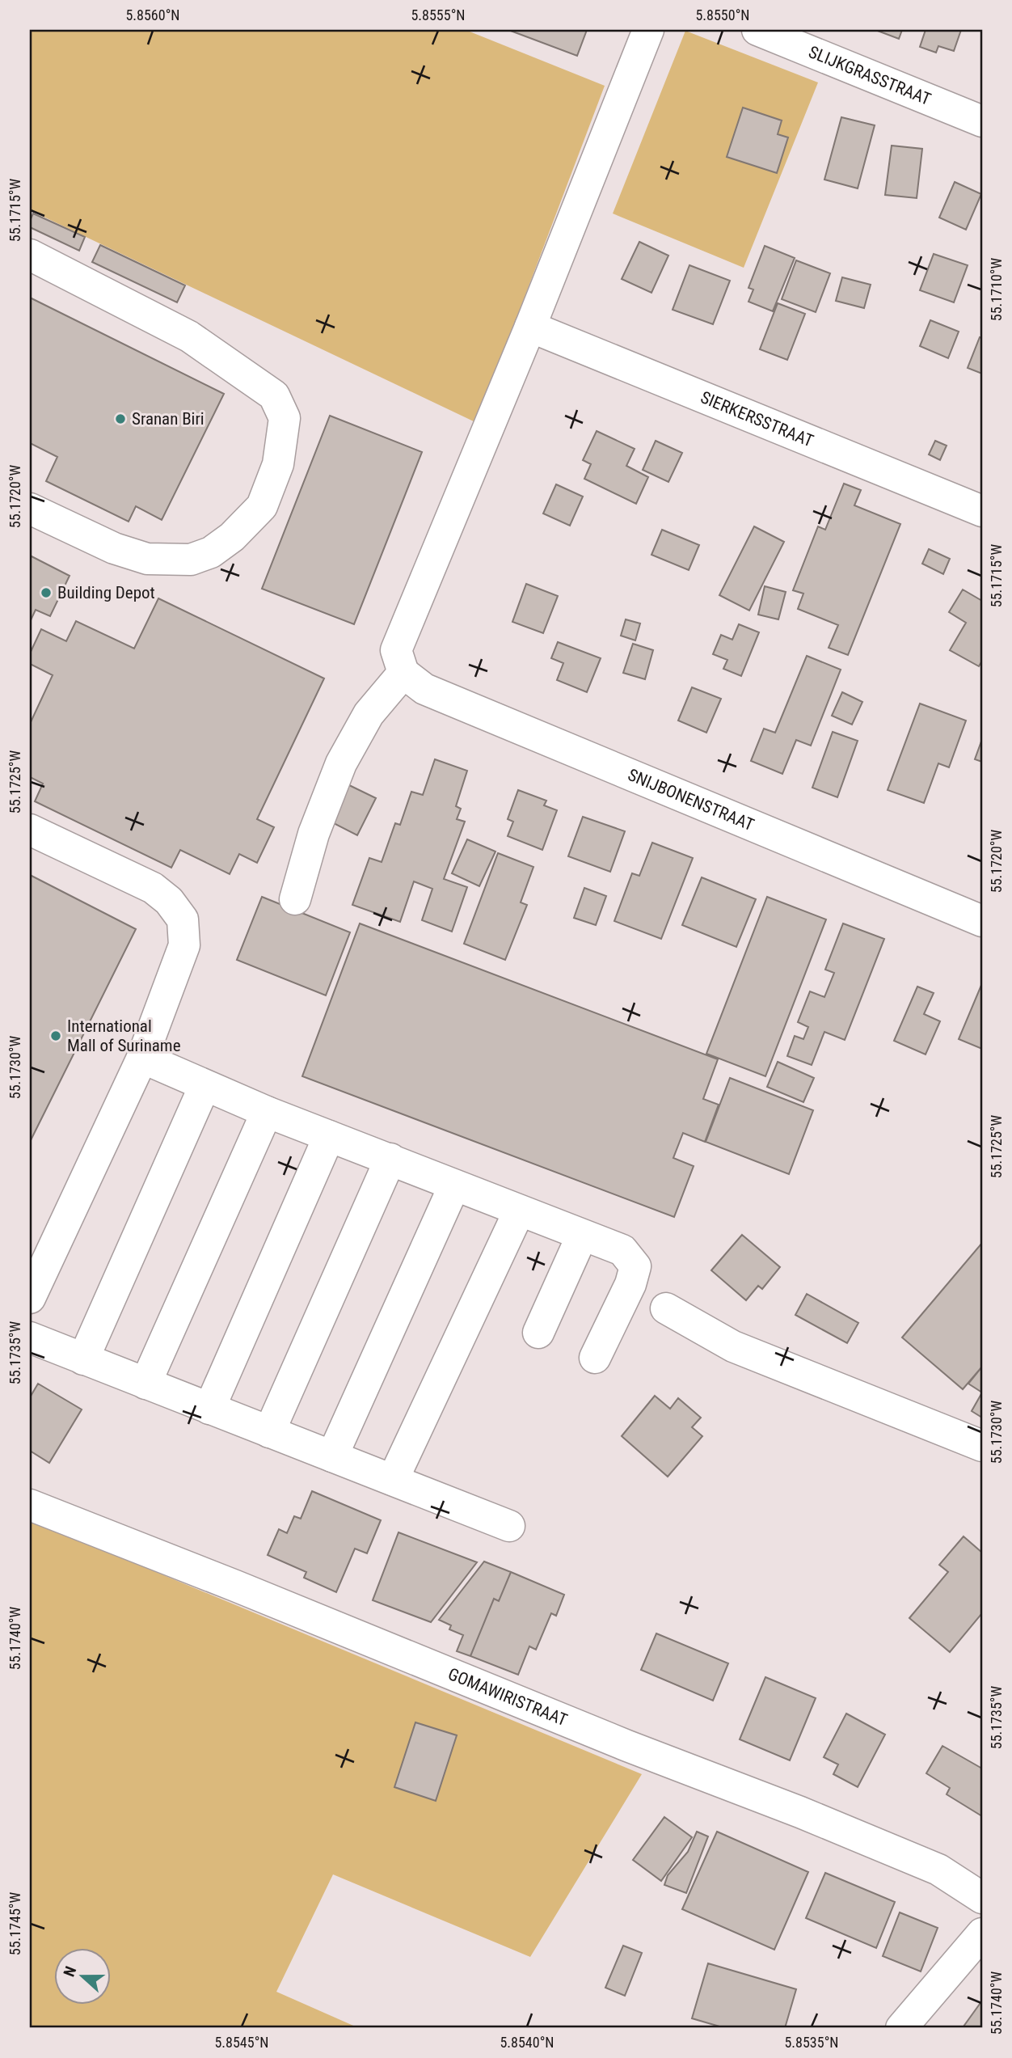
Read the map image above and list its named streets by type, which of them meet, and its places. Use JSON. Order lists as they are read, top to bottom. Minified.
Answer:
{"streets":{"street":["SLIJKGRASSTRAAT","SIERKERSSTRAAT","SNIJBONENSTRAAT","GOMAWIRISTRAAT"]},"places":["Sranan Biri","Building Depot","International Mall of Suriname"],"north":"left","coordinates":["5.8560°N","5.8555°N","5.8550°N","55.1715°W","55.1710°W","55.1720°W","55.1725°W","55.1730°W","55.1735°W","55.1740°W","55.1745°W","5.8545°N","5.8540°N","5.8535°N"]}
